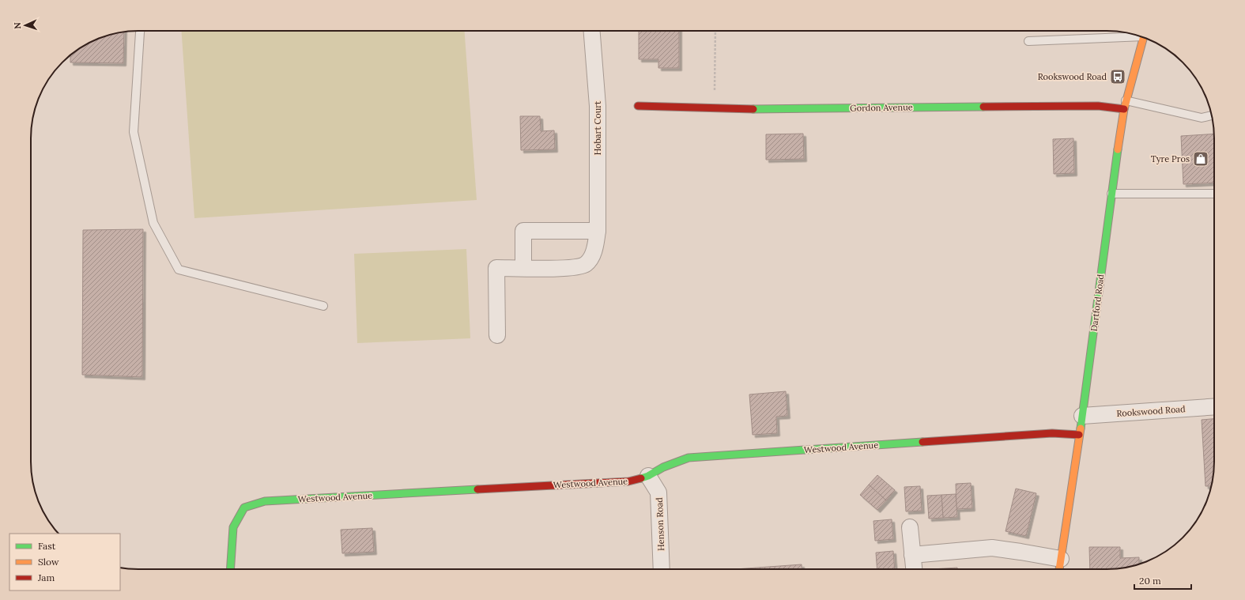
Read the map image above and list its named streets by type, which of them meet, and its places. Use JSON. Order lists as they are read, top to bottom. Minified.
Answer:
{"streets":{"street":["Gordon Avenue","Hobart Court","Dartford Road","Rookswood Road","Westwood Avenue","Henson Road"]},"crossings":[["Gordon Avenue","Dartford Road"],["Dartford Road","Rookswood Road"],["Dartford Road","Westwood Avenue"],["Westwood Avenue","Henson Road"]],"places":{"bus stop":["Rookswood Road"],"shop":["Tyre Pros"]},"legend":["Fast","Slow","Jam"],"scale_bar":"20 m","north":"left"}
